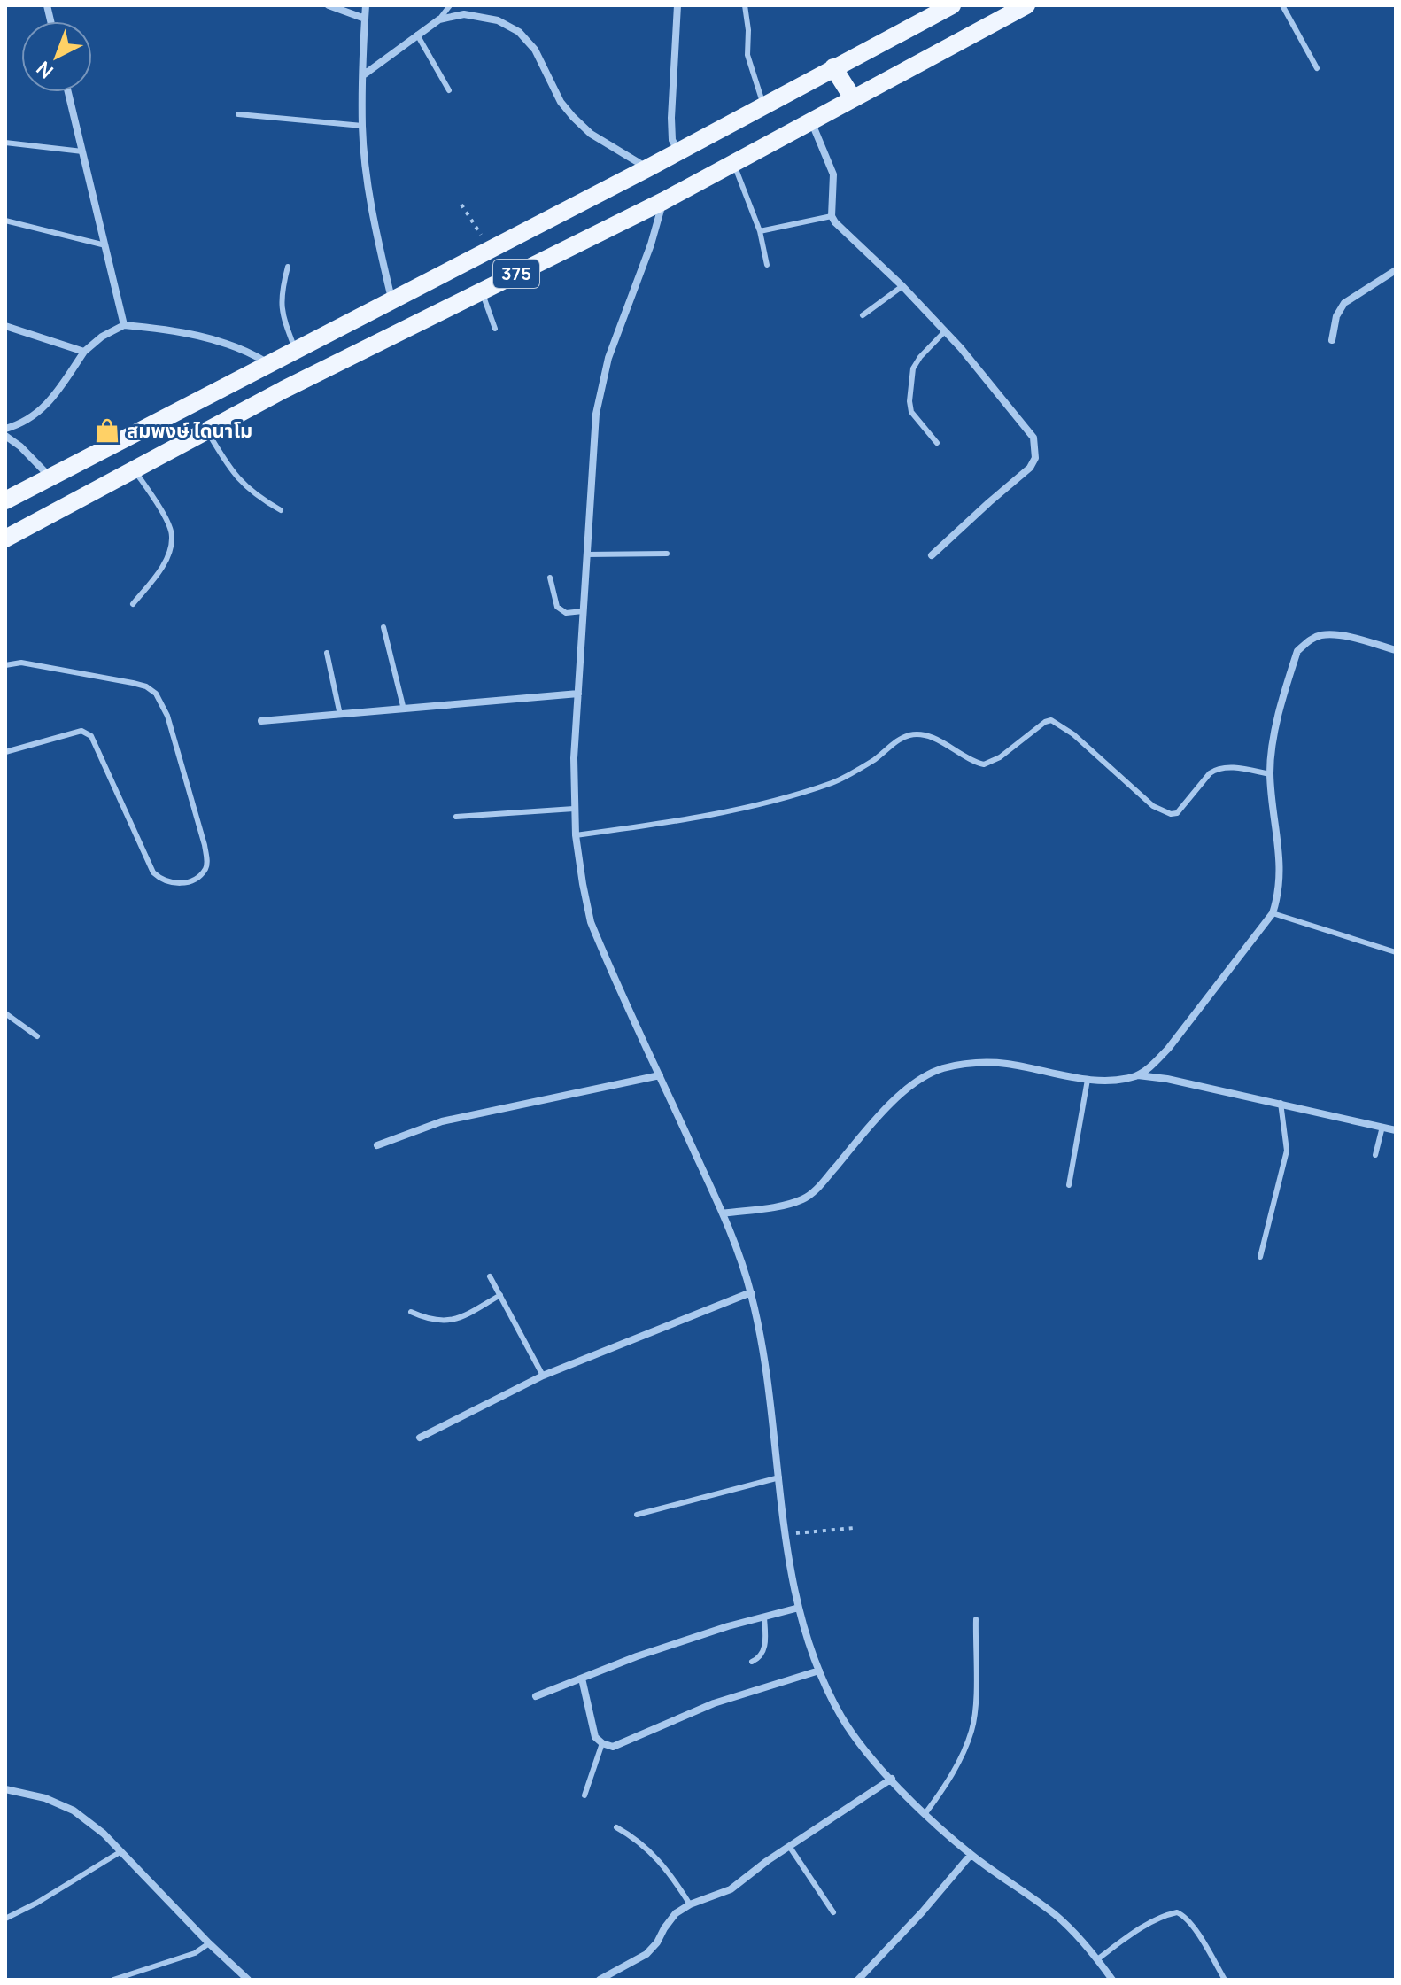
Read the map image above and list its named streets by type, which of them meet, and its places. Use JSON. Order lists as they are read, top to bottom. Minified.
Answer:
{"streets":{"main road":["375"]},"places":{"shop":["สมพงษ์ ไดนาโม"]},"north":"bottom left"}
